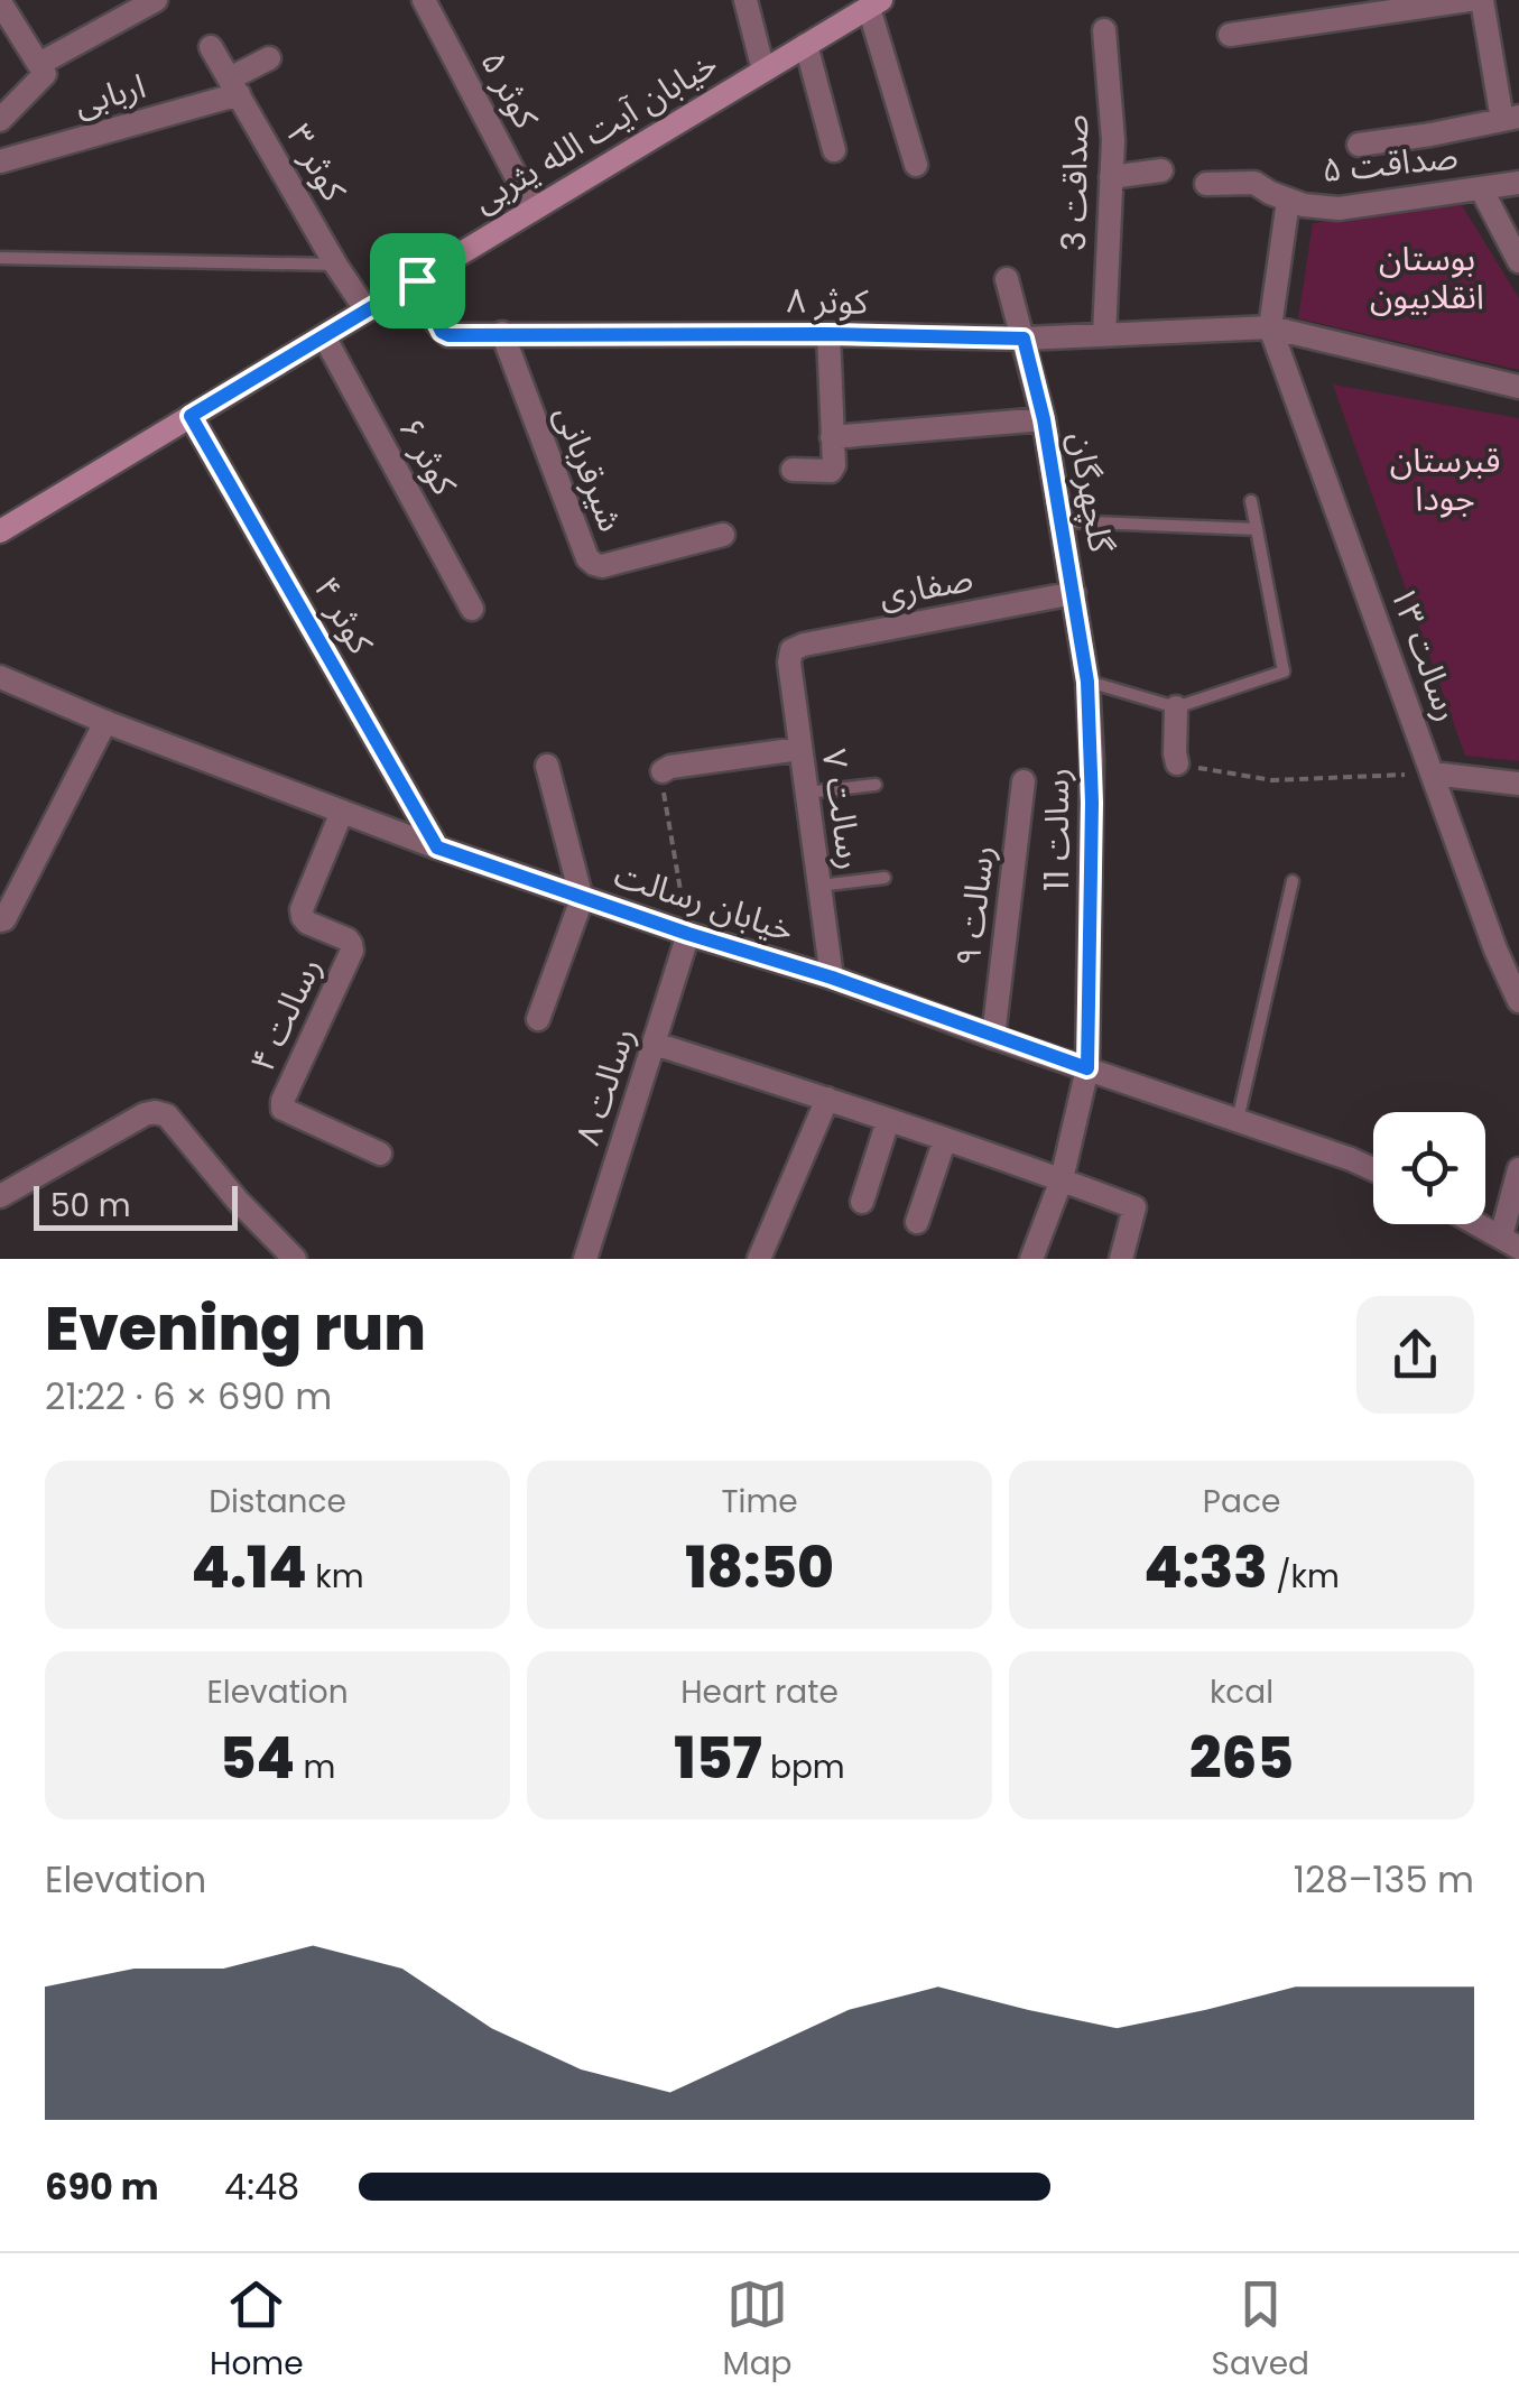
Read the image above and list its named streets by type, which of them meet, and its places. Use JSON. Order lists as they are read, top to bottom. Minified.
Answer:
{"streets":{"main road":["خیابان آیت الله یثربی"],"street":["کوثر ۵","اربابی","کوثر ۳","صداقت ۵","صداقت 3","کوثر ۸","کوثر ۶","شیرقربانی","گلچهرگان","صفاری","کوثر ۴","رسالت ۱۳","رسالت ۷","رسالت 11","خیابان رسالت","رسالت ۹","رسالت ۴","رسالت ۸"]},"crossings":[["کوثر ۵","خیابان آیت الله یثربی"],["اربابی","کوثر ۳"],["خیابان آیت الله یثربی","کوثر ۳"],["خیابان آیت الله یثربی","کوثر ۸"],["خیابان آیت الله یثربی","کوثر ۶"],["خیابان آیت الله یثربی","کوثر ۴"],["صداقت 3","کوثر ۸"],["کوثر ۸","شیرقربانی"],["کوثر ۸","گلچهرگان"],["کوثر ۸","رسالت ۱۳"],["گلچهرگان","صفاری"],["گلچهرگان","رسالت 11"],["صفاری","رسالت ۷"],["صفاری","رسالت 11"],["کوثر ۴","خیابان رسالت"],["رسالت ۷","خیابان رسالت"],["رسالت 11","خیابان رسالت"],["خیابان رسالت","رسالت ۹"],["خیابان رسالت","رسالت ۴"],["خیابان رسالت","رسالت ۸"]],"parks":["بوستان انقلابیون","قبرستان جودا"],"scale_bar":"50 m","page":{"scale":"50 m","heading":["Evening run","21:22 · 6 × 690 m"],"stats":[["Distance","4.14 km"],["Time","18:50"],["Pace","4:33 /km"],["Elevation","54 m"],["Heart rate","157 bpm"],["kcal","265"]],"chart":["Elevation","128–135 m"],"list":[{"name":"690 m","note":"4:48"}],"tabs":["Home","Map","Saved"]}}
